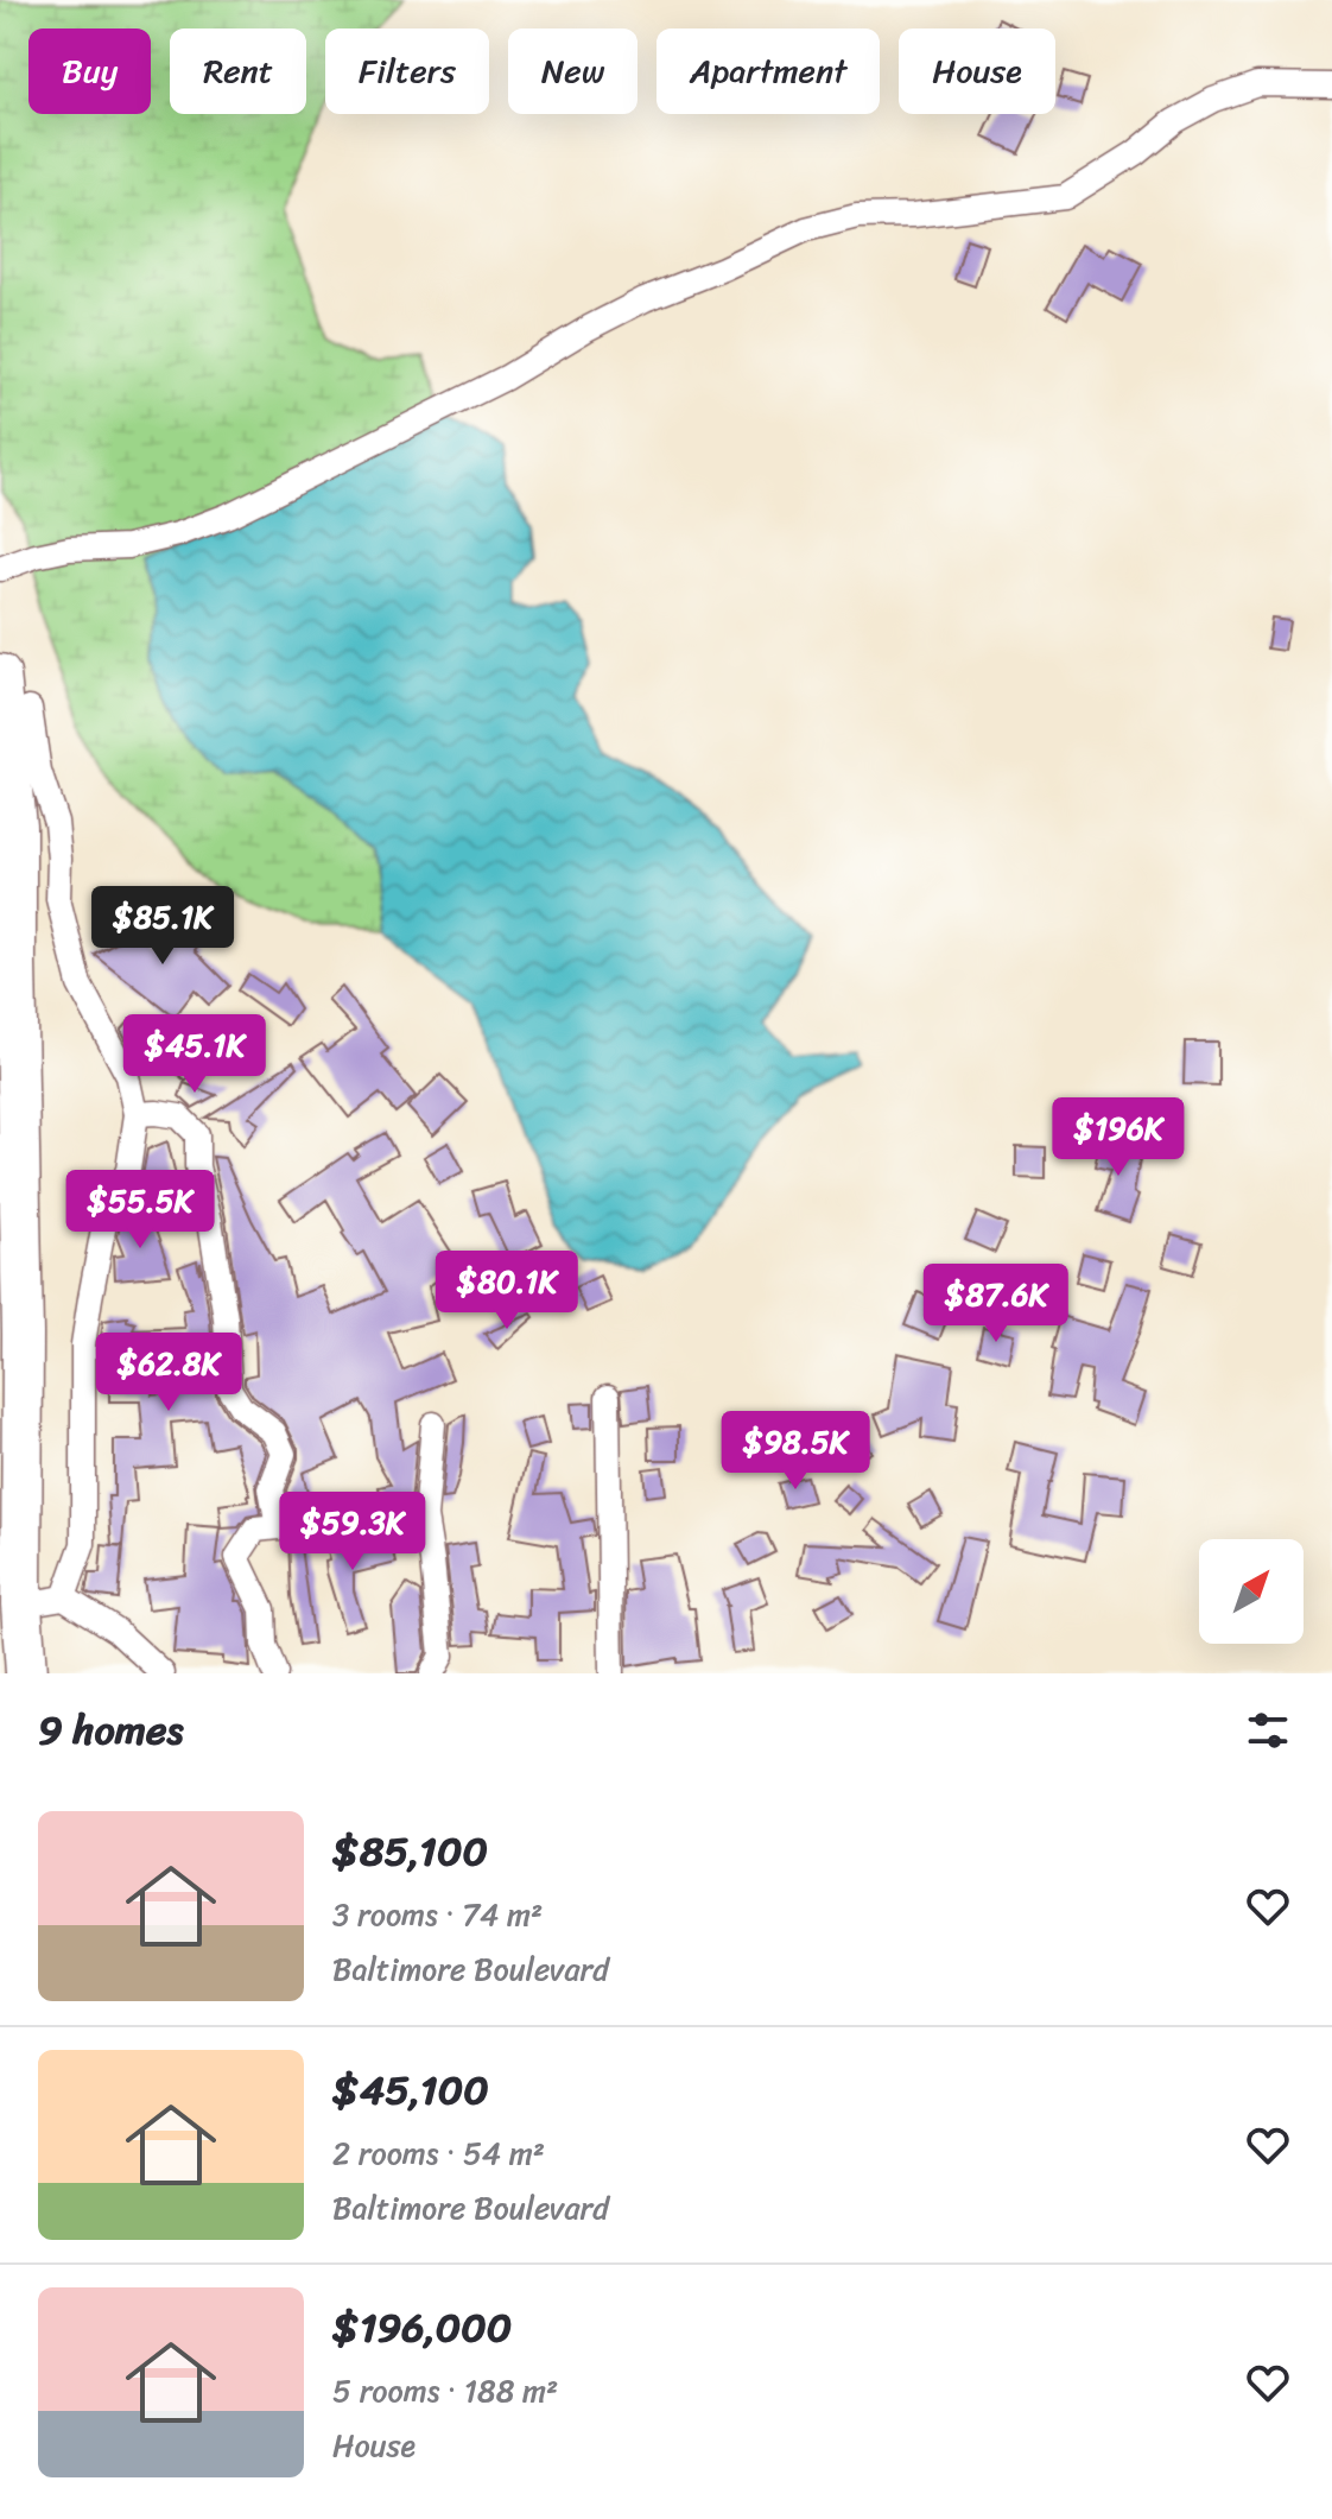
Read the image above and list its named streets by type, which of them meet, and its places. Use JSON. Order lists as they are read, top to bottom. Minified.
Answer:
{"north":"top right","page":{"chip":["Buy","Rent","Filters","New","Apartment","House"],"price":["$85.1K","$45.1K","$196K","$55.5K","$80.1K","$87.6K","$62.8K","$98.5K","$59.3K"],"heading":"9 homes","list":[{"name":"$85,100","note":"3 rooms · 74 m² · Baltimore Boulevard"},{"name":"$45,100","note":"2 rooms · 54 m² · Baltimore Boulevard"},{"name":"$196,000","note":"5 rooms · 188 m² · House"}]}}
